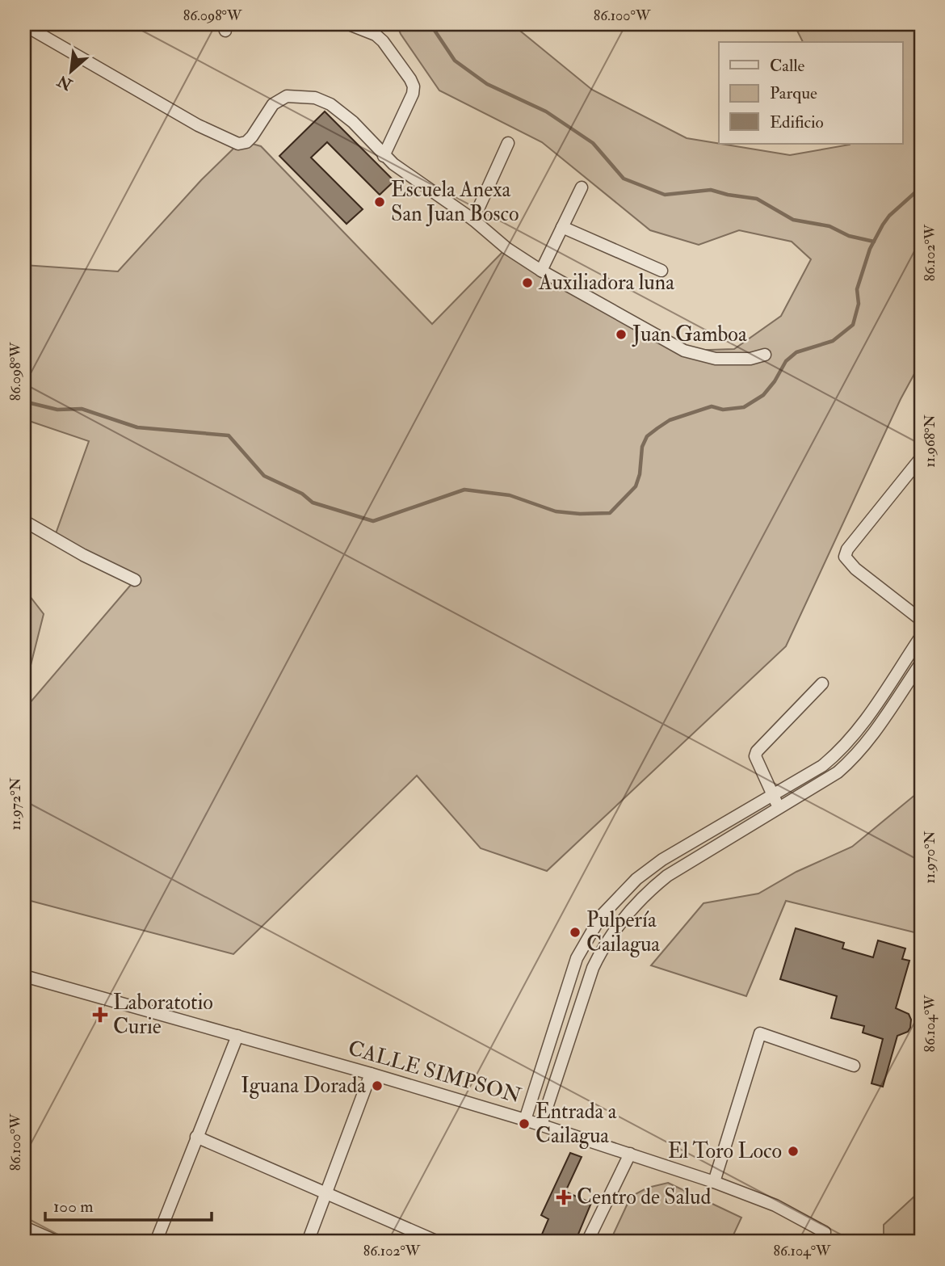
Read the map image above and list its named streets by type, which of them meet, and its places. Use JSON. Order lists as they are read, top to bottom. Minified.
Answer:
{"streets":{"street":["CALLE SIMPSON"]},"places":{"other":["Escuela Anexa San Juan Bosco","Auxiliadora luna","Juan Gamboa","Pulpería Cailagua","Iguana Dorada","Entrada a Cailagua","El Toro Loco"],"health":["Laboratotio Curie","Centro de Salud"]},"legend":["Calle","Parque","Edificio"],"scale_bar":"100 m","north":"bottom left","coordinates":["86.098°W","86.100°W","86.102°W","11.968°N","11.972°N","11.970°N","86.104°W"]}
